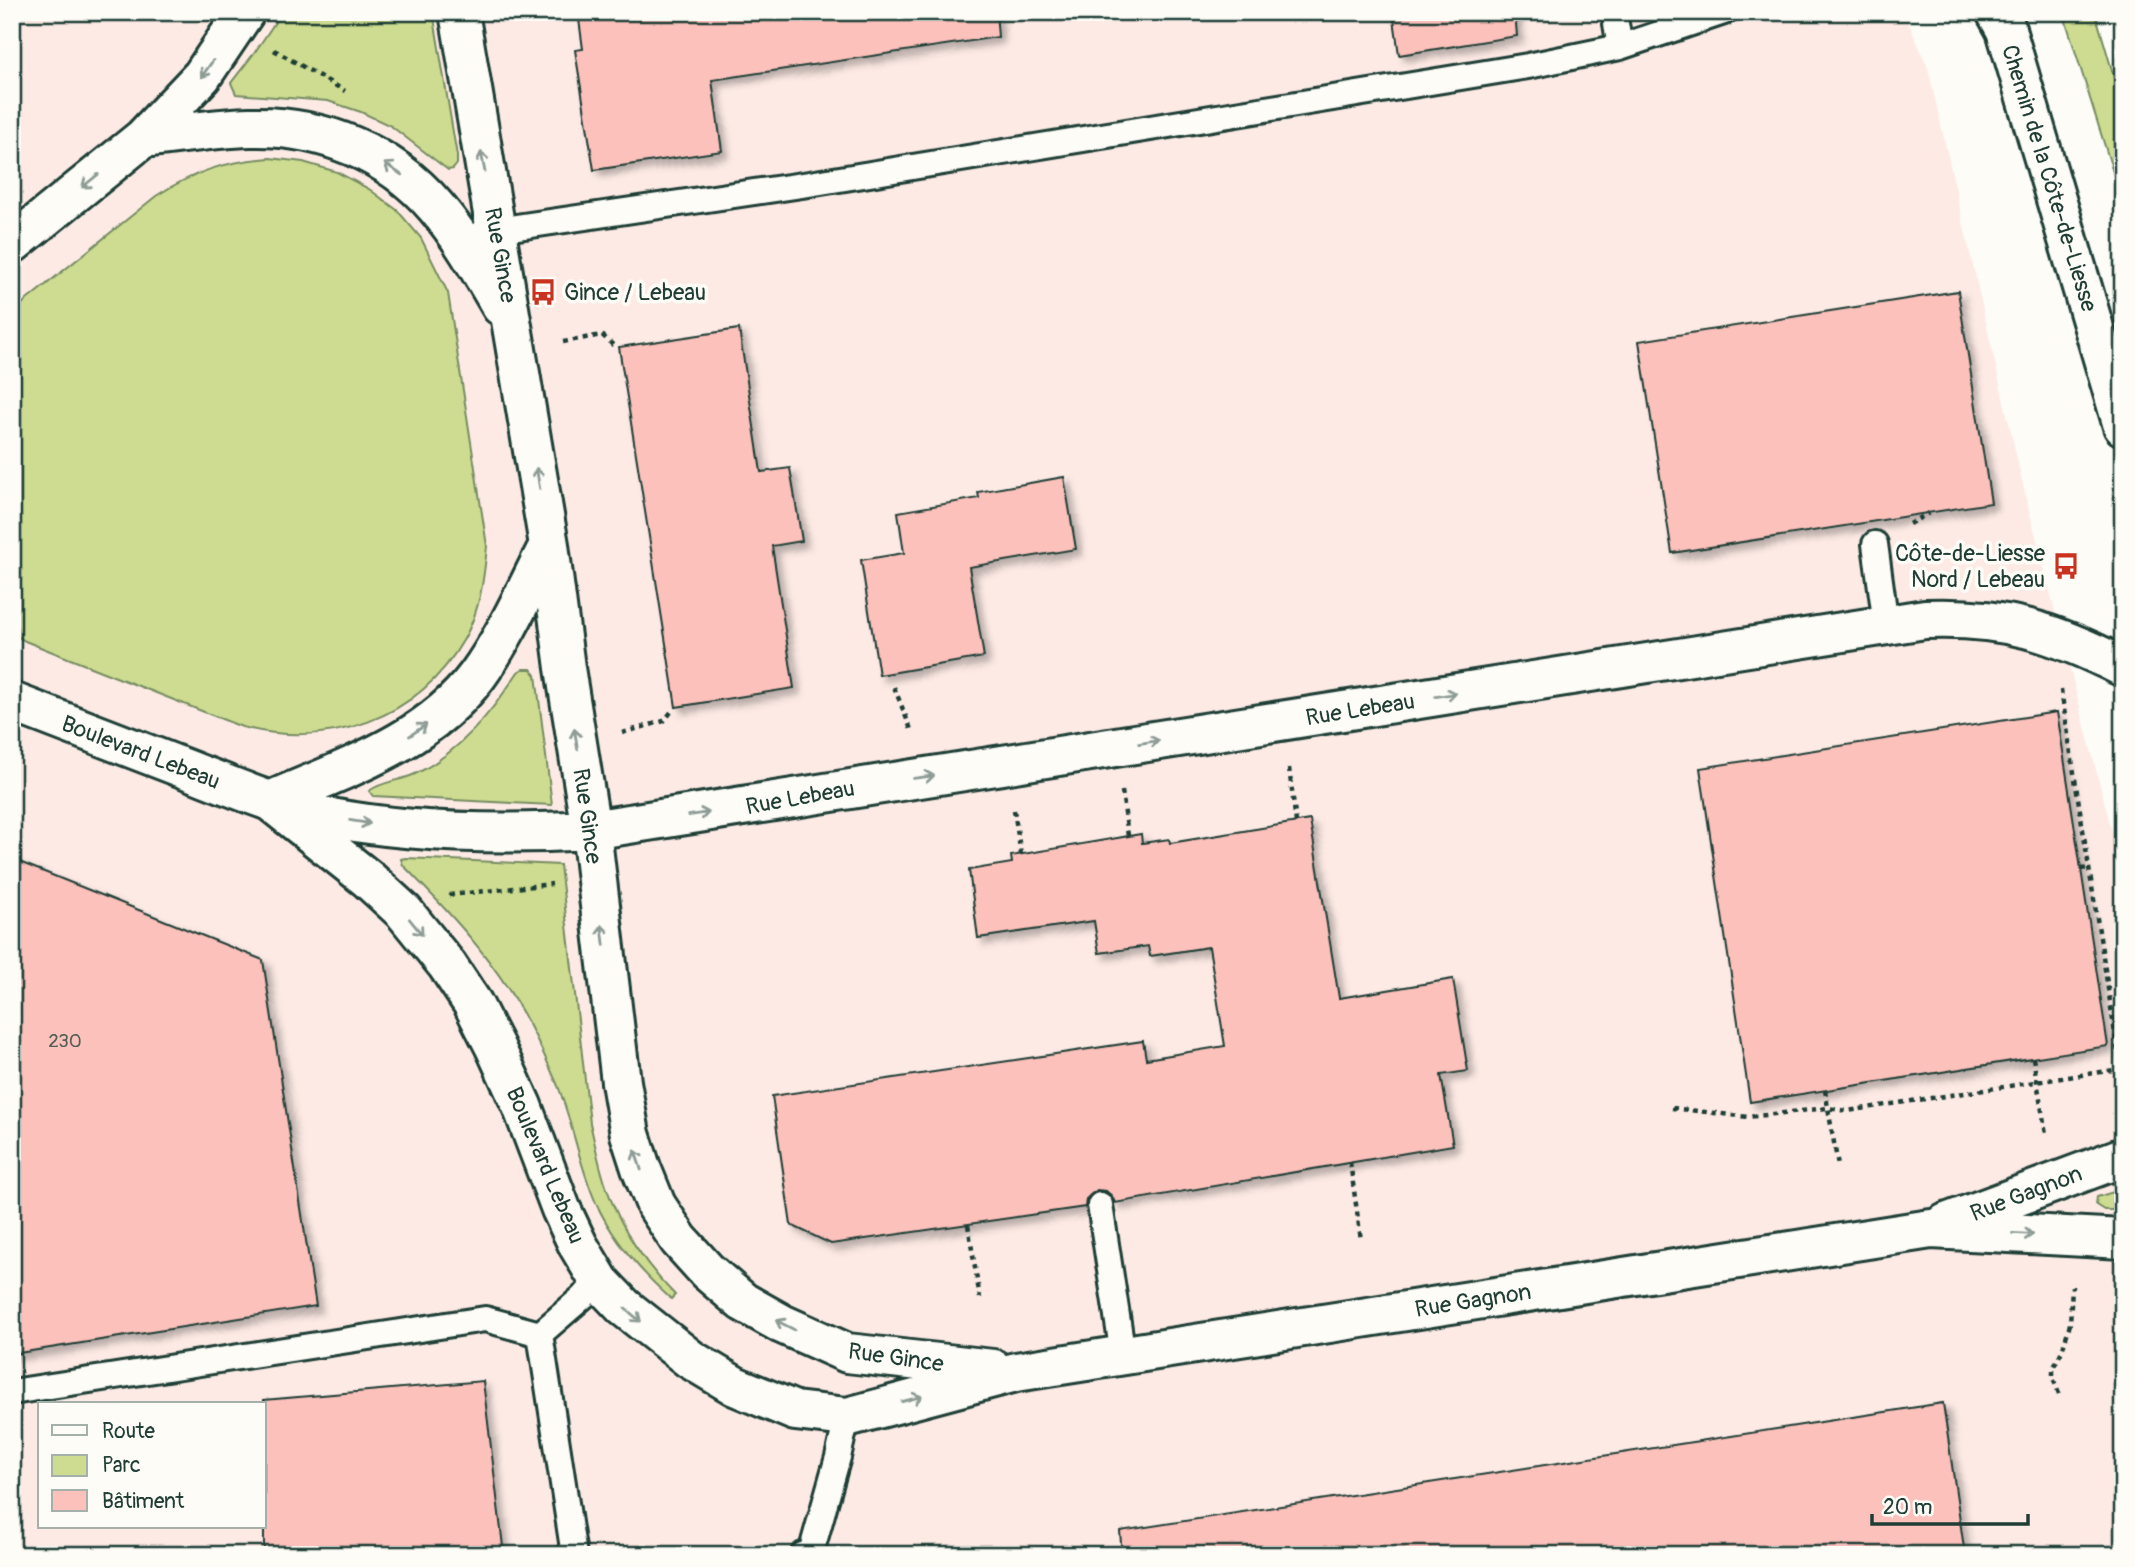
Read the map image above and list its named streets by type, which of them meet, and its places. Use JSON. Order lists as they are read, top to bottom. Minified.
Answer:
{"streets":{"street":["Chemin de la Côte-de-Liesse","Rue Gince","Rue Lebeau","Boulevard Lebeau","Rue Gagnon"]},"crossings":[["Rue Gince","Rue Lebeau"],["Rue Gince","Boulevard Lebeau"],["Rue Gince","Rue Gagnon"],["Rue Lebeau","Boulevard Lebeau"],["Boulevard Lebeau","Rue Gagnon"]],"one_way":["Rue Gince","Rue Lebeau","Boulevard Lebeau"],"places":{"bus stop":["Gince / Lebeau","Côte-de-Liesse Nord / Lebeau"]},"house_numbers":["230"],"legend":["Route","Parc","Bâtiment"],"scale_bar":"20 m"}
